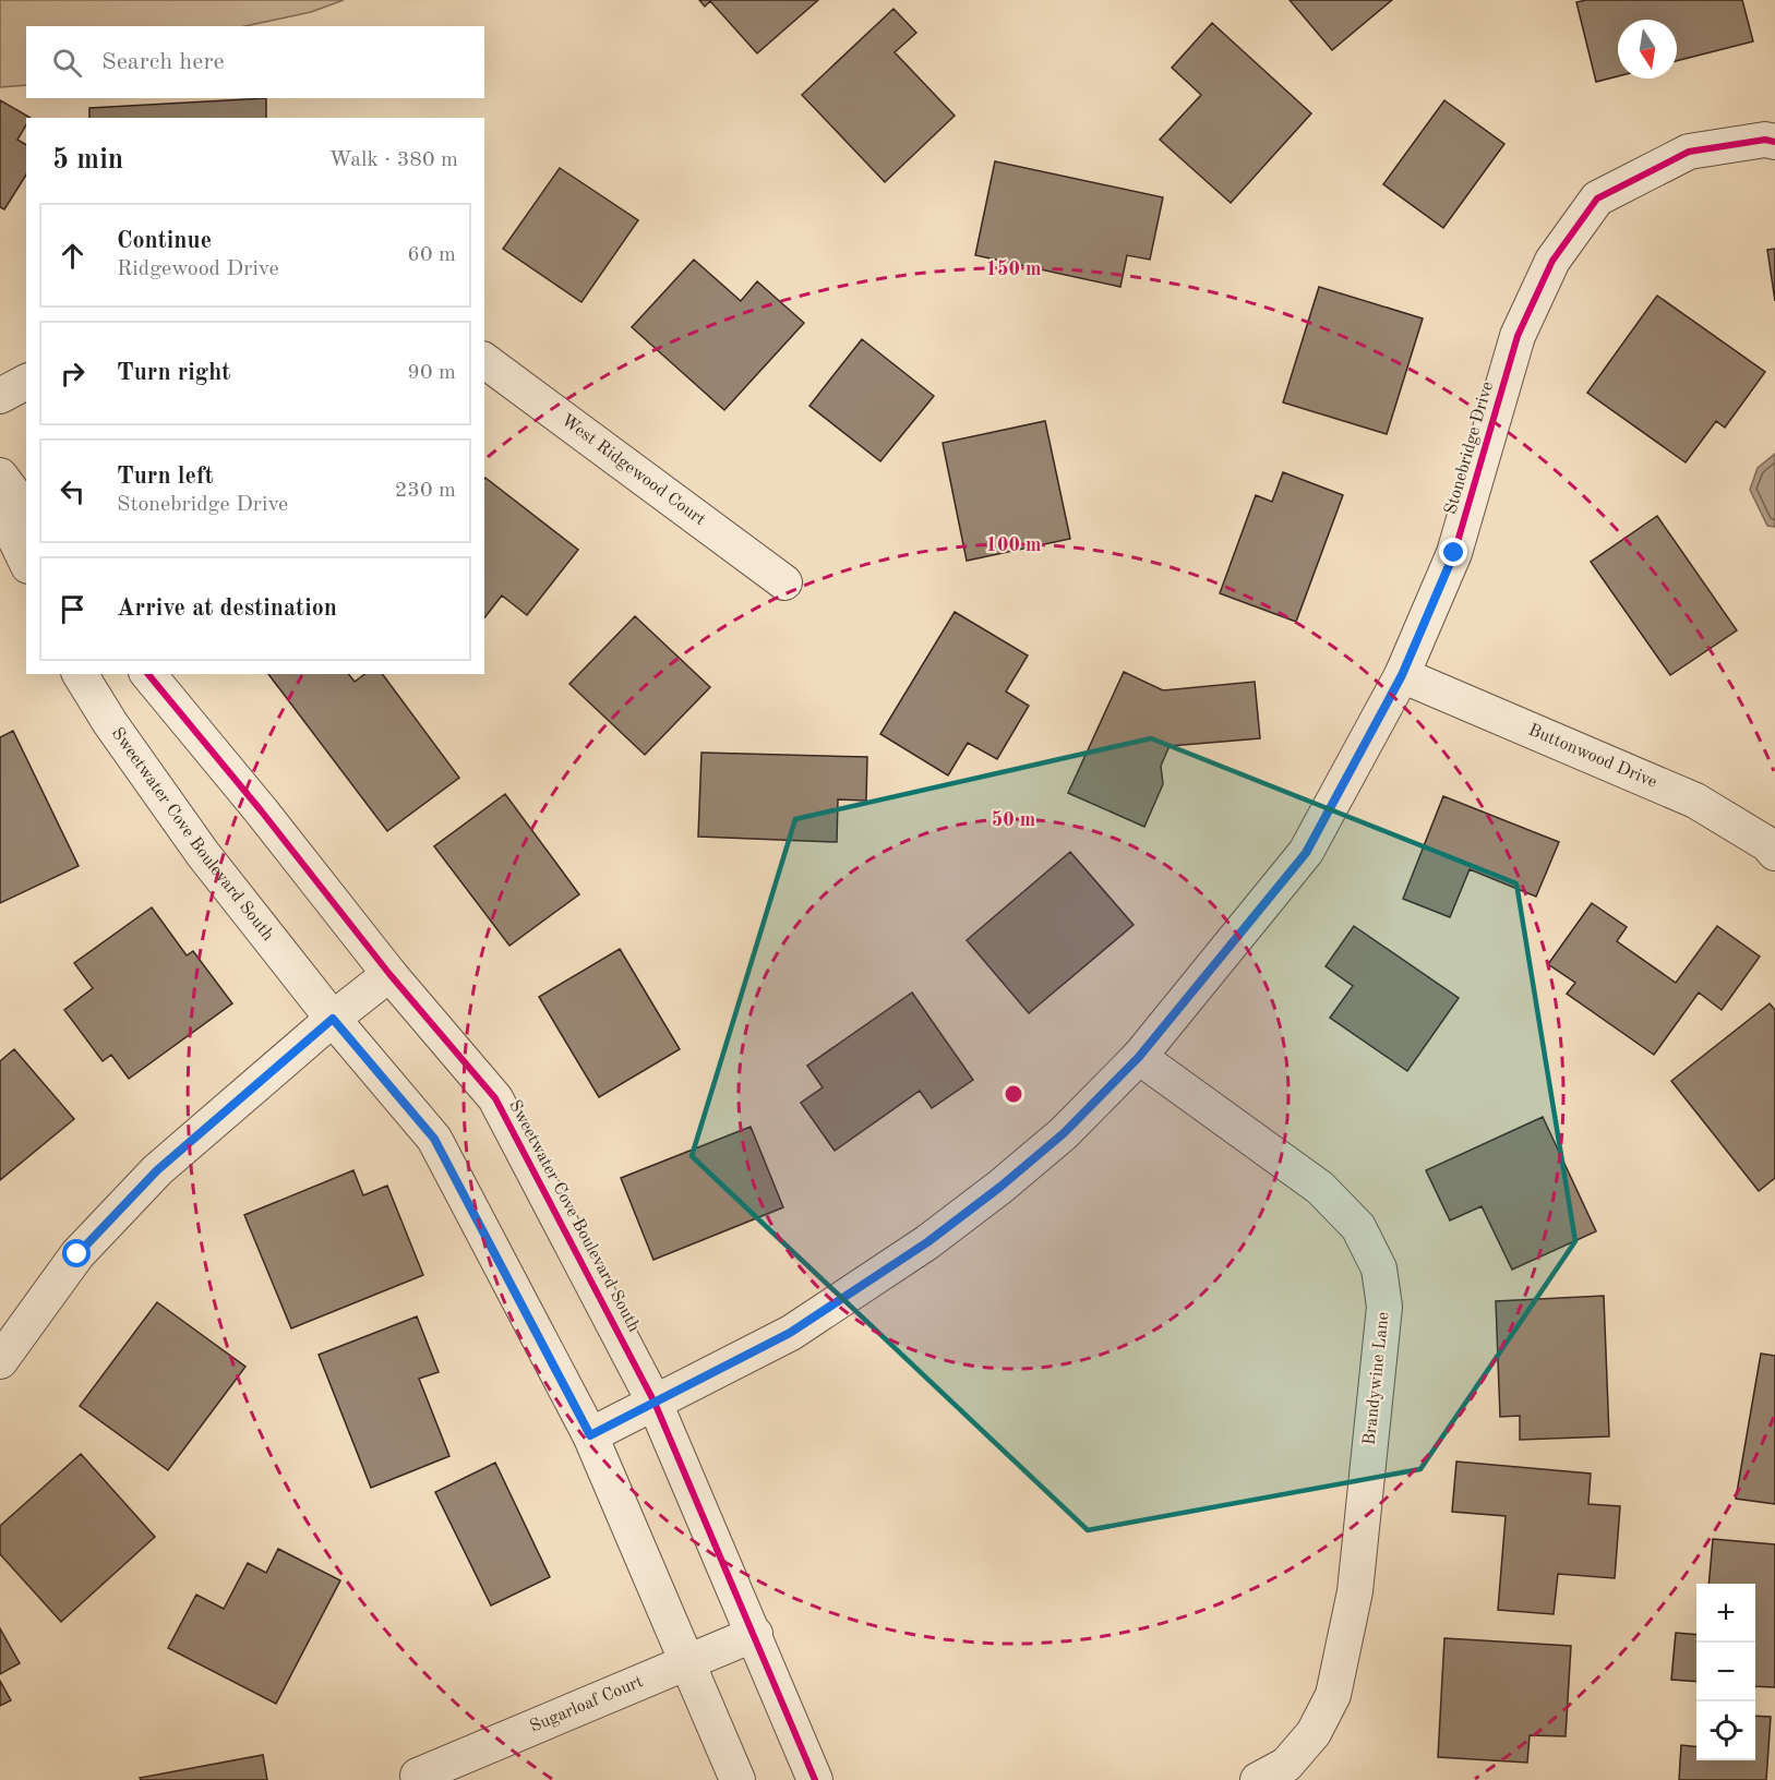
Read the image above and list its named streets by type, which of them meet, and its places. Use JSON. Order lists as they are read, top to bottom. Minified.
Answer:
{"streets":{"street":["Stonebridge Drive","West Ridgewood Court","Buttonwood Drive","Sweetwater Cove Boulevard South","Brandywine Lane","Sugarloaf Court"]},"crossings":[["Stonebridge Drive","Buttonwood Drive"],["Stonebridge Drive","Sweetwater Cove Boulevard South"],["Stonebridge Drive","Brandywine Lane"],["Sweetwater Cove Boulevard South","Sugarloaf Court"]],"north":"bottom","page":{"search":"Search here","heading":["5 min","Walk · 380 m"],"list":[["Continue","Ridgewood Drive","60 m"],["Turn right","90 m"],["Turn left","Stonebridge Drive","230 m"],"Arrive at destination"],"map_buttons":["+","−"]},"rings":["150 m","100 m","50 m"]}
